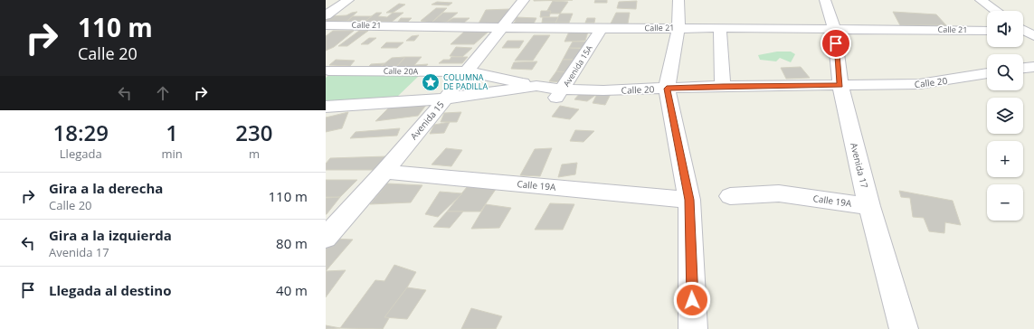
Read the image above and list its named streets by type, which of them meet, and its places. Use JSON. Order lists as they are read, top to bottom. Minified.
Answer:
{"streets":{"street":["Calle 21","Avenida 15A","Calle 20A","Calle 20","Avenida 15","Avenida 17","Calle 19A"]},"crossings":[["Calle 21","Avenida 15A"],["Calle 21","Avenida 15"],["Calle 21","Avenida 17"],["Avenida 15A","Calle 20"],["Calle 20A","Calle 20"],["Calle 20A","Avenida 15"],["Calle 20","Avenida 15"],["Calle 20","Avenida 17"],["Avenida 15","Calle 19A"],["Avenida 17","Calle 19A"]],"places":{"place":["COLUMNA DE PADILLA"]},"page":{"turn":["110 m","Calle 20"],"map_buttons":["+","−"],"eta":["18:29","Llegada","1","min","230","m"],"list":[{"name":"Gira a la derecha","note":"Calle 20","value":"110 m"},{"name":"Gira a la izquierda","note":"Avenida 17","value":"80 m"},{"name":"Llegada al destino","value":"40 m"}]}}
